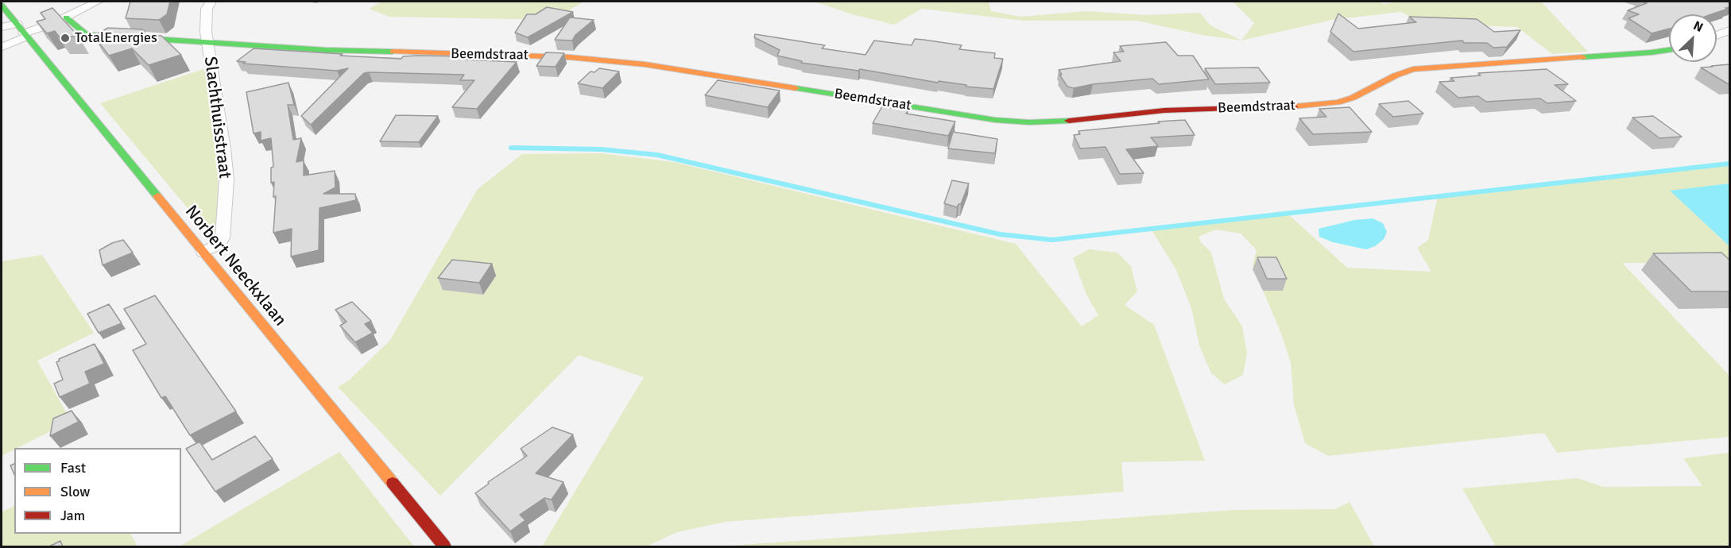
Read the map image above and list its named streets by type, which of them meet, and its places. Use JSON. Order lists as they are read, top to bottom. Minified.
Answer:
{"streets":{"street":["Beemdstraat","Slachthuisstraat","Norbert Neeckxlaan"]},"crossings":[["Beemdstraat","Slachthuisstraat"],["Slachthuisstraat","Norbert Neeckxlaan"]],"places":["TotalEnergies"],"legend":["Fast","Slow","Jam"],"north":"top right"}
